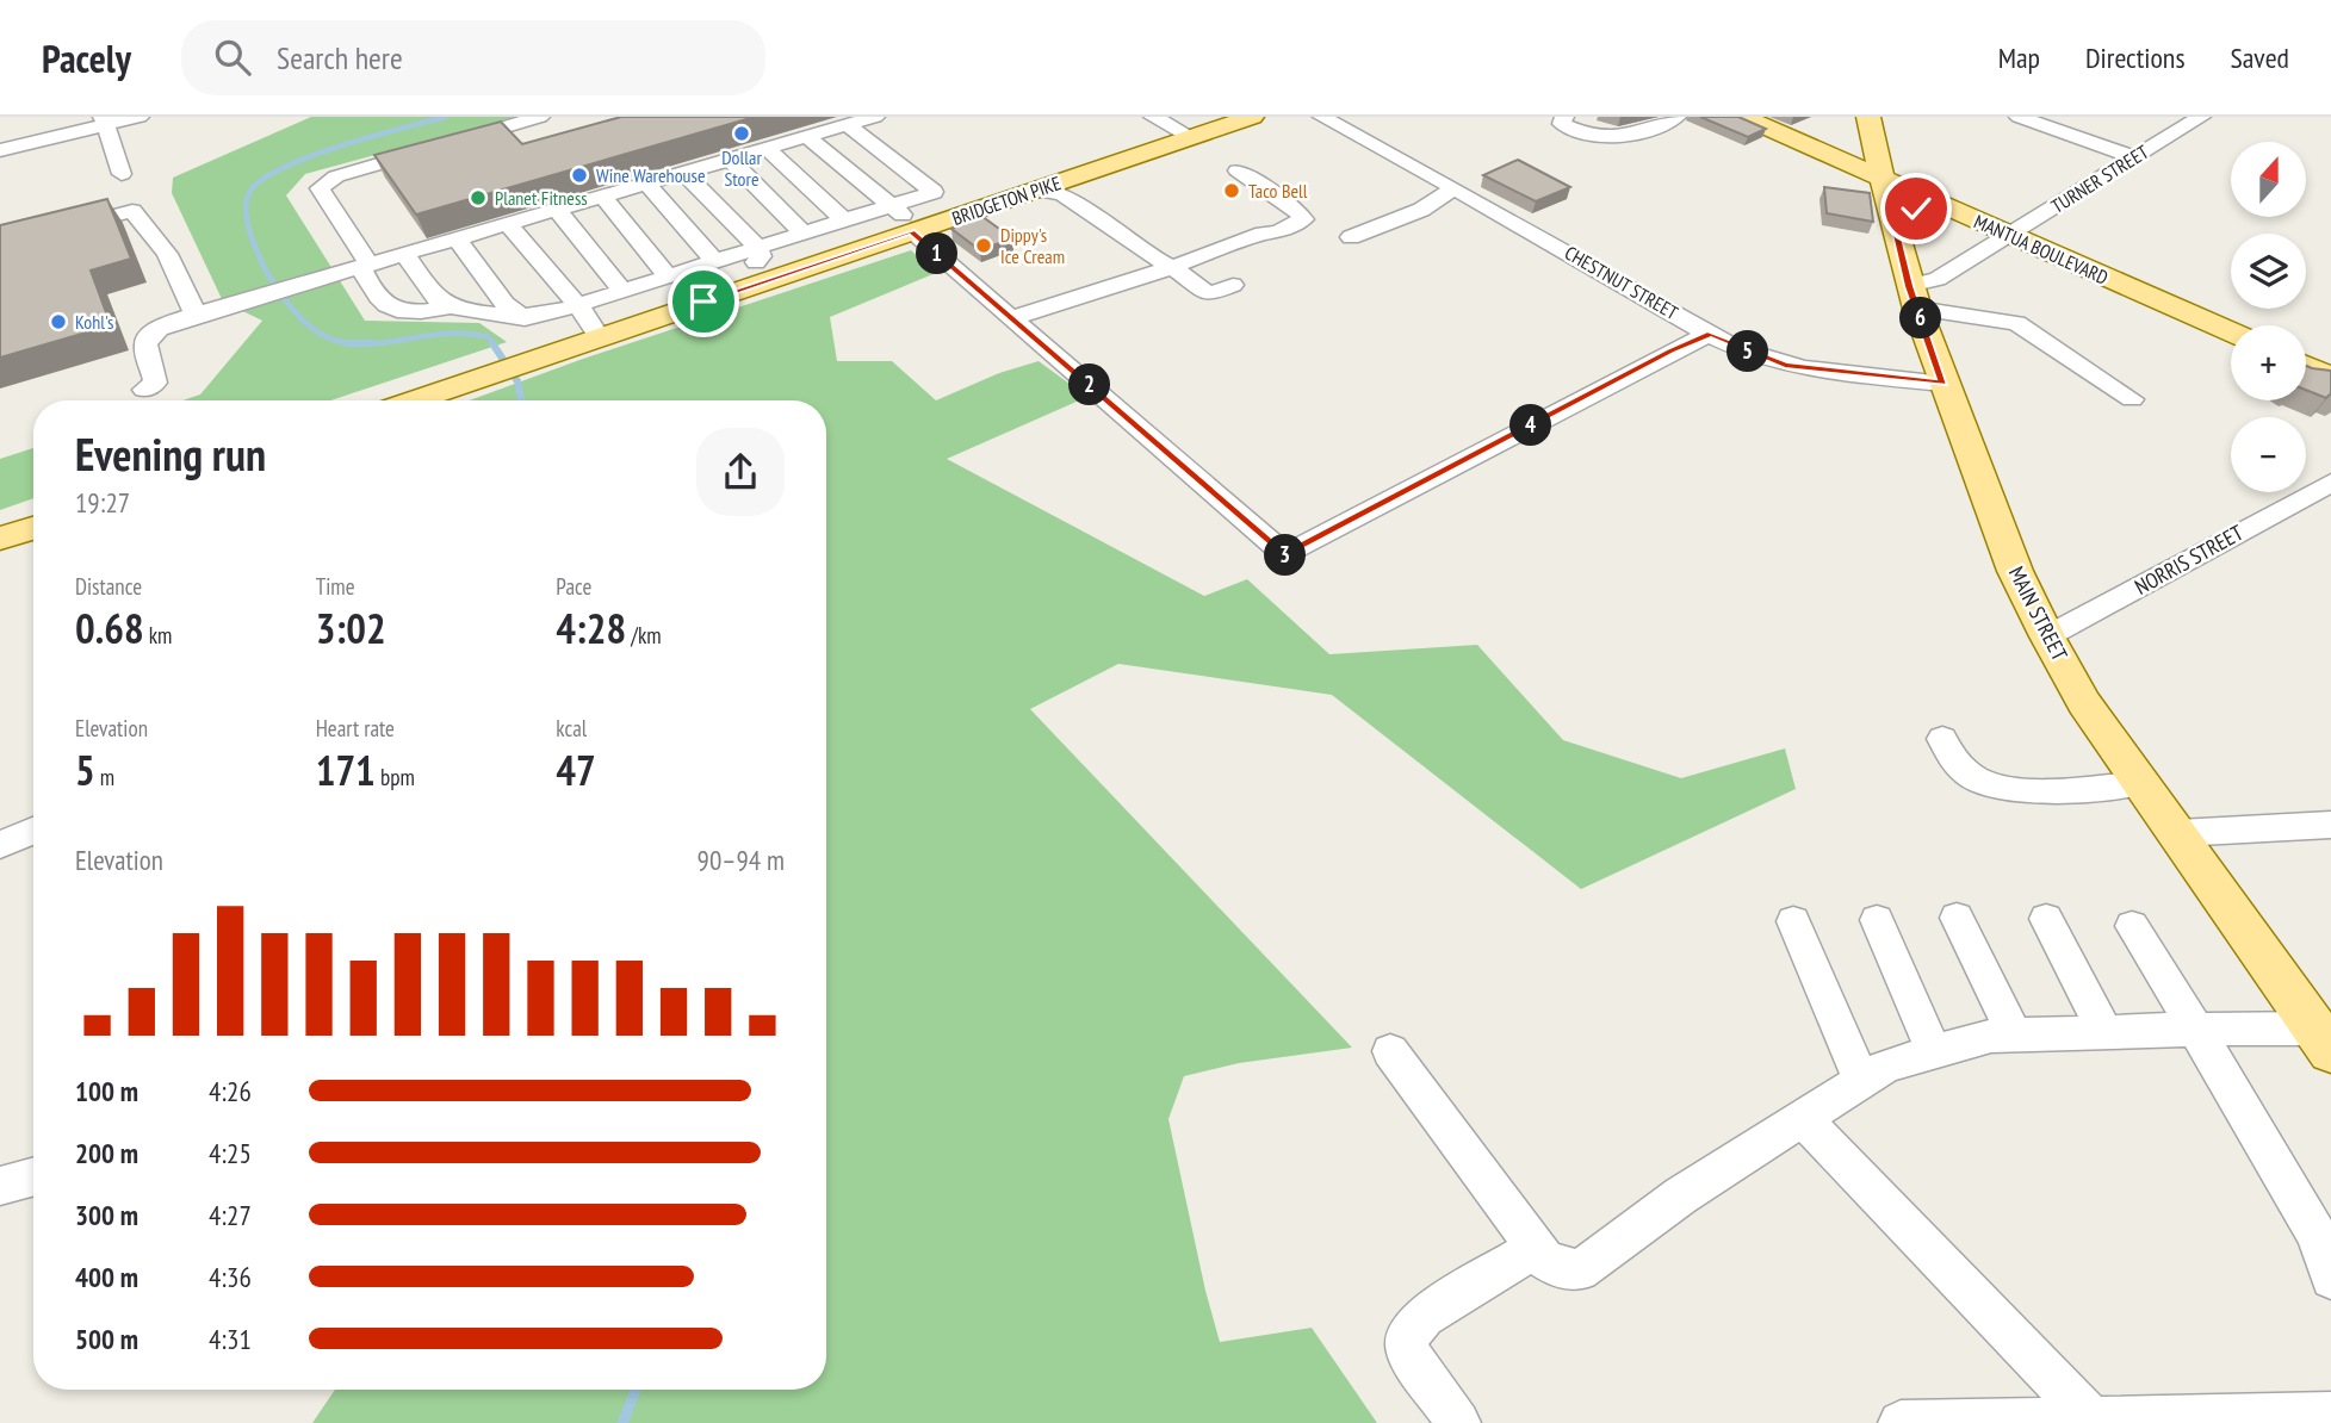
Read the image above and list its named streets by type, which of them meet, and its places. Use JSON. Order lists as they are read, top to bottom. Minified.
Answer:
{"streets":{"main road":["BRIDGETON PIKE","MANTUA BOULEVARD","MAIN STREET"],"street":["TURNER STREET","CHESTNUT STREET","NORRIS STREET"]},"crossings":[["TURNER STREET","MANTUA BOULEVARD"],["TURNER STREET","MAIN STREET"],["MANTUA BOULEVARD","MAIN STREET"],["CHESTNUT STREET","MAIN STREET"],["NORRIS STREET","MAIN STREET"]],"places":["Dollar Store","Wine Warehouse","Taco Bell","Planet Fitness","Dippy's Ice Cream","Kohl's"],"north":"top","page":{"header":"Pacely","search":"Search here","nav":["Map","Directions","Saved"],"map_buttons":["+","−"],"pins":["1","6","5","2","4","3"],"heading":["Evening run","19:27"],"stats":[["Distance","0.68 km"],["Time","3:02"],["Pace","4:28 /km"],["Elevation","5 m"],["Heart rate","171 bpm"],["kcal","47"]],"chart":["Elevation","90–94 m"],"list":[{"name":"100 m","note":"4:26"},{"name":"200 m","note":"4:25"},{"name":"300 m","note":"4:27"},{"name":"400 m","note":"4:36"},{"name":"500 m","note":"4:31"}]}}
